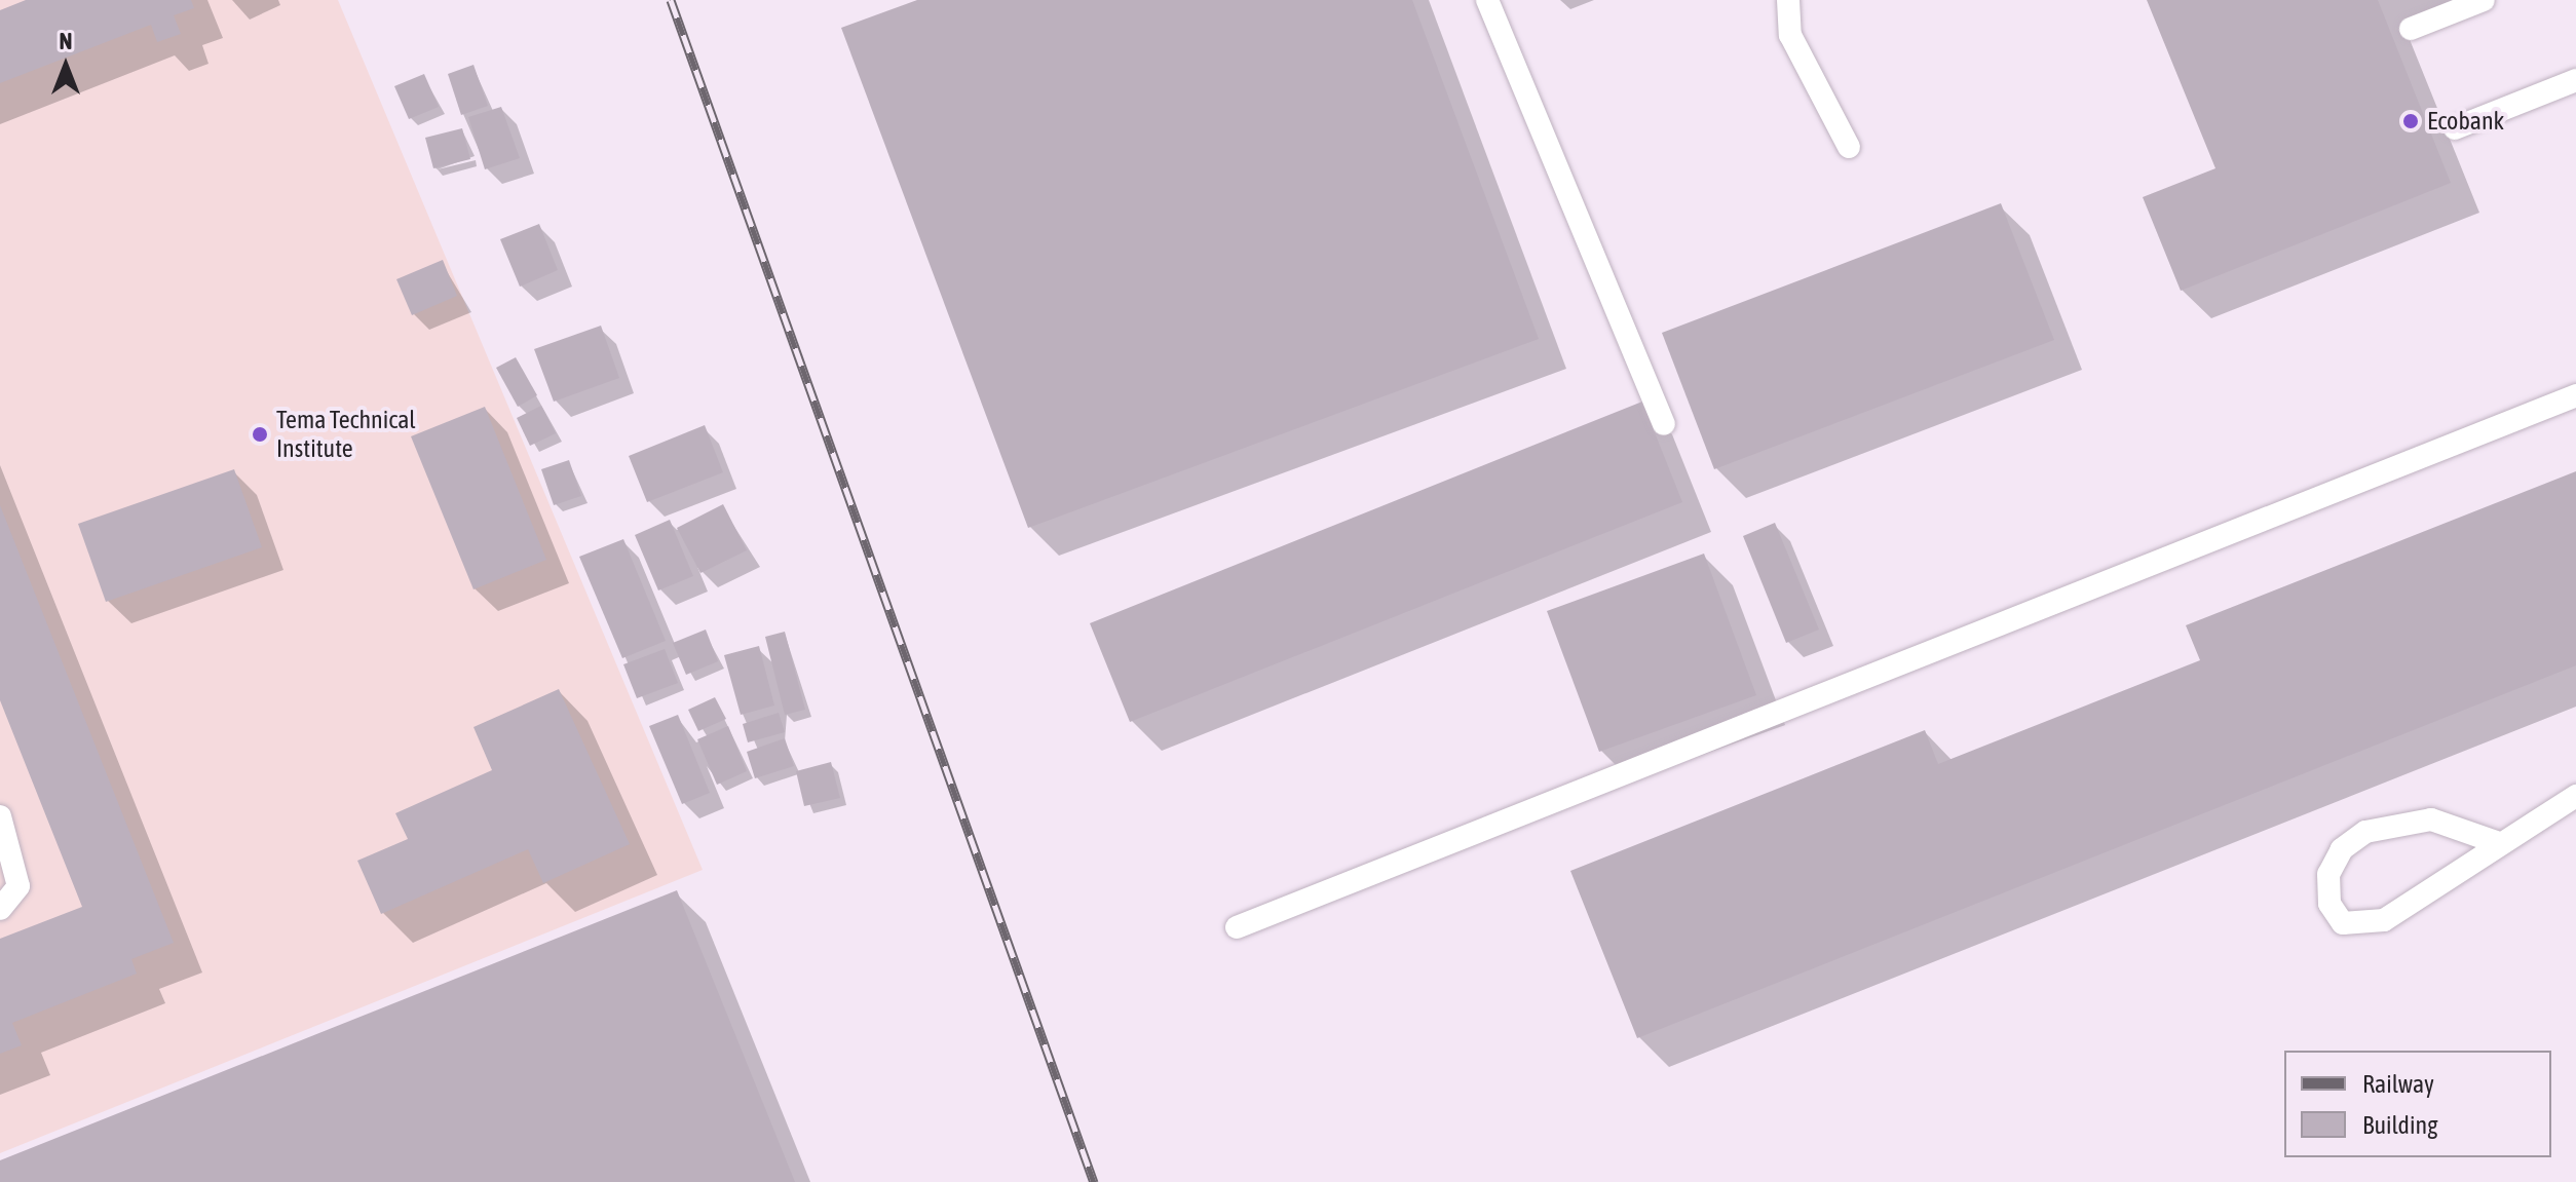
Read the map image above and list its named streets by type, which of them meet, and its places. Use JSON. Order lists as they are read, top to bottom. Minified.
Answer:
{"places":["Ecobank","Tema Technical Institute"],"legend":["Railway","Building"],"north":"top"}
